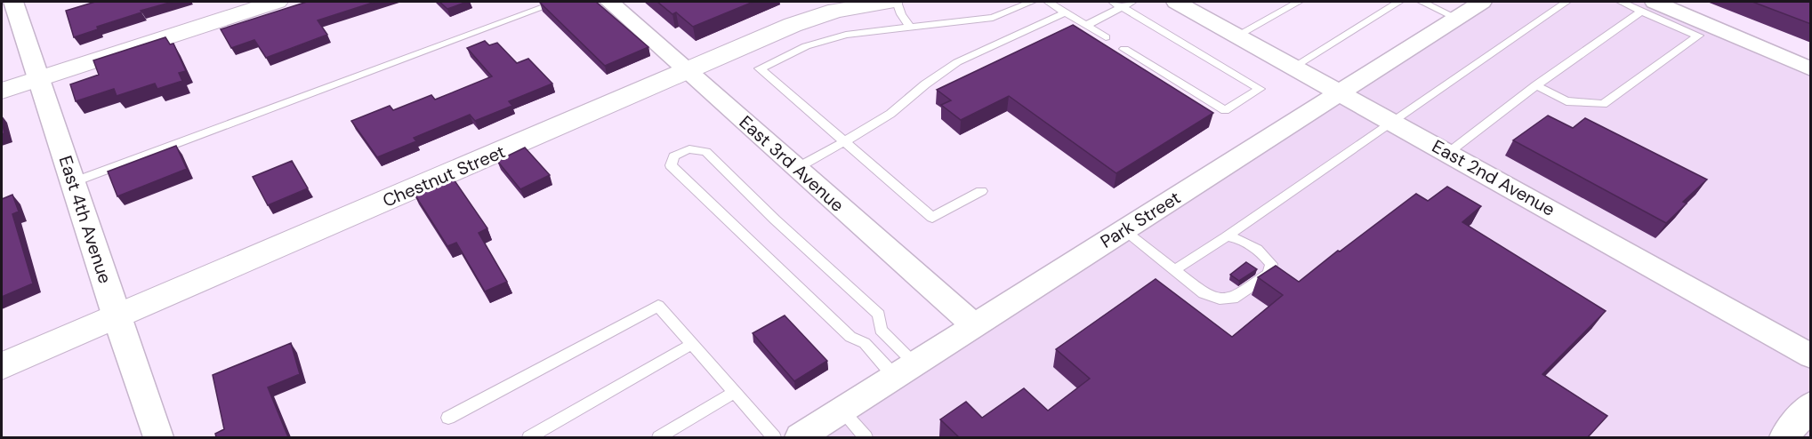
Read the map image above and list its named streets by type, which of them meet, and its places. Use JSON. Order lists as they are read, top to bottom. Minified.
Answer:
{"streets":{"street":["East 3rd Avenue","Chestnut Street","East 2nd Avenue","East 4th Avenue","Park Street"]},"crossings":[["East 3rd Avenue","Chestnut Street"],["East 3rd Avenue","Park Street"],["Chestnut Street","East 4th Avenue"],["East 2nd Avenue","Park Street"]]}
